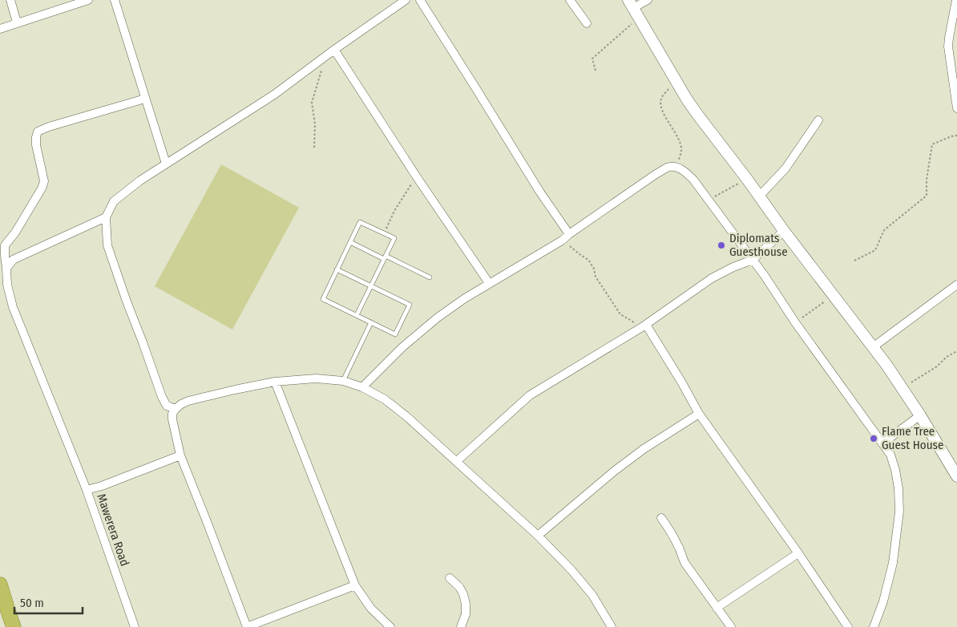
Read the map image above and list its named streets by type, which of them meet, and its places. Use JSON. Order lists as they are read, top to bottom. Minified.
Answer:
{"streets":{"street":["Mawerera Road"]},"places":["Diplomats Guesthouse","Flame Tree Guest House"],"scale_bar":"50 m"}
